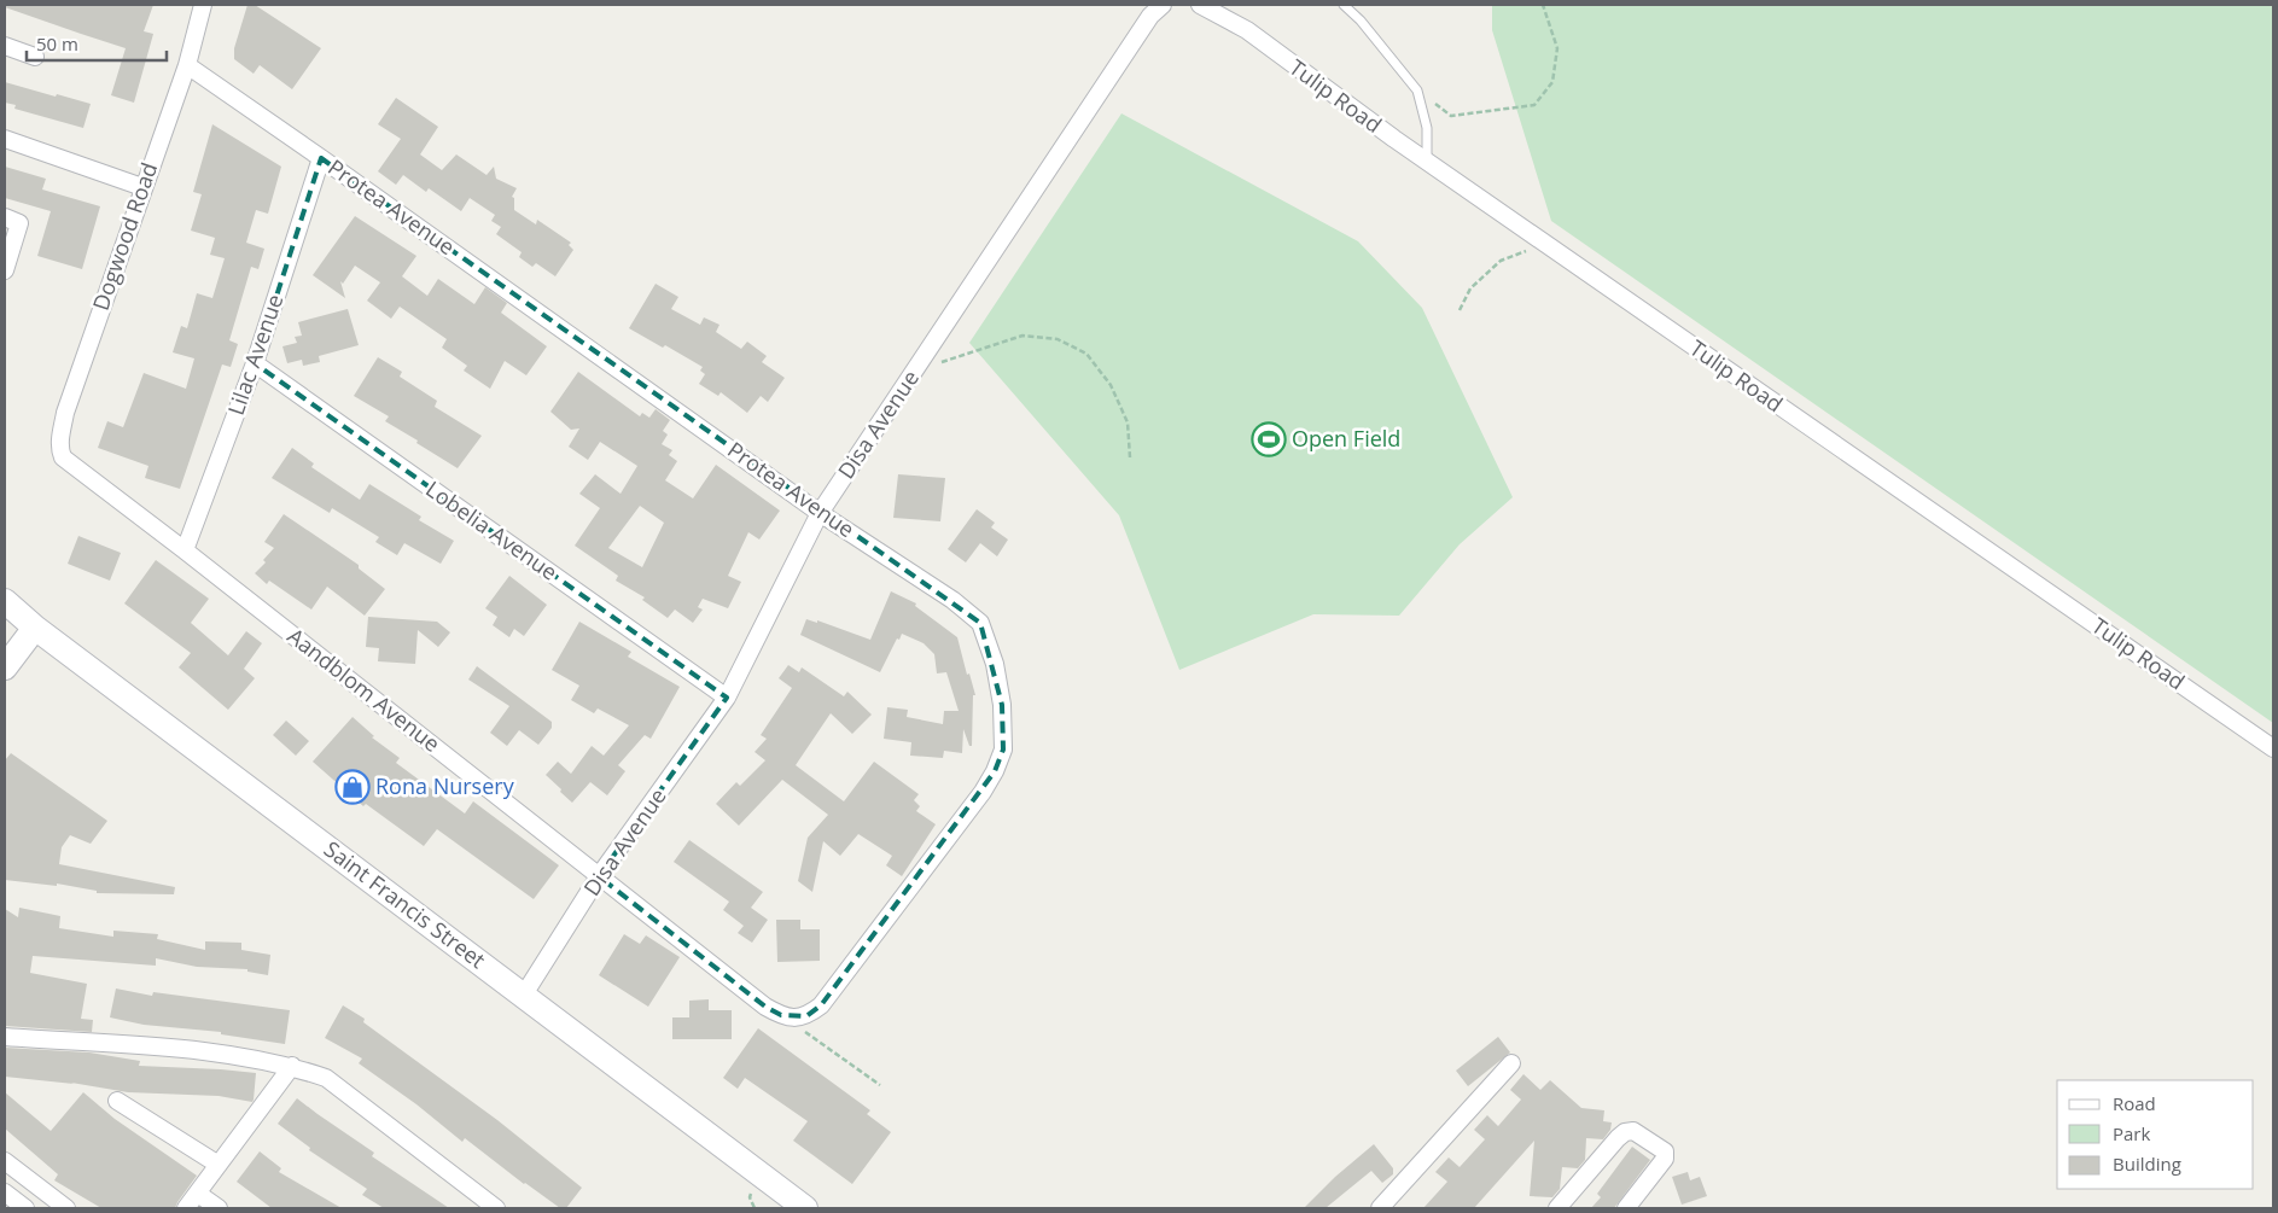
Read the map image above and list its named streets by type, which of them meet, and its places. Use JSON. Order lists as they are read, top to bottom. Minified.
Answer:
{"streets":{"street":["Tulip Road","Protea Avenue","Dogwood Road","Lilac Avenue","Disa Avenue","Lobelia Avenue","Aandblom Avenue","Saint Francis Street"]},"crossings":[["Protea Avenue","Dogwood Road"],["Protea Avenue","Lilac Avenue"],["Protea Avenue","Disa Avenue"],["Protea Avenue","Aandblom Avenue"],["Dogwood Road","Aandblom Avenue"],["Lilac Avenue","Lobelia Avenue"],["Lilac Avenue","Aandblom Avenue"],["Disa Avenue","Lobelia Avenue"],["Disa Avenue","Aandblom Avenue"],["Disa Avenue","Saint Francis Street"]],"places":{"sports":["Open Field"],"shop":["Rona Nursery"]},"legend":["Road","Park","Building"],"scale_bar":"50 m"}
